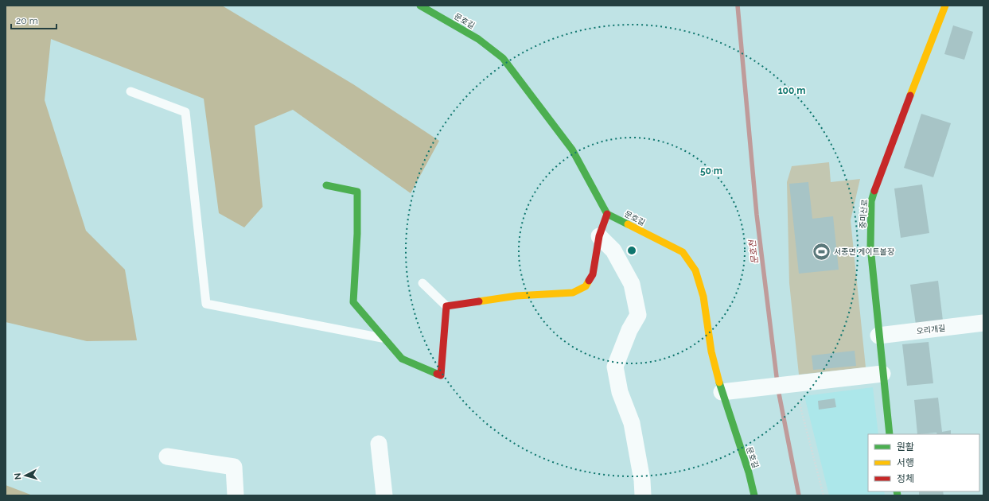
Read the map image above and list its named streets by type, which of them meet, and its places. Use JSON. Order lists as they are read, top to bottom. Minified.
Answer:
{"streets":{"street":["문호길","중미산로","오리개길"]},"crossings":[["중미산로","오리개길"]],"water":["문호천"],"places":{"sports":["서종면 게이트볼장"]},"legend":["원활","서행","정체"],"scale_bar":"20 m","north":"left","rings":["100 m","50 m"]}
